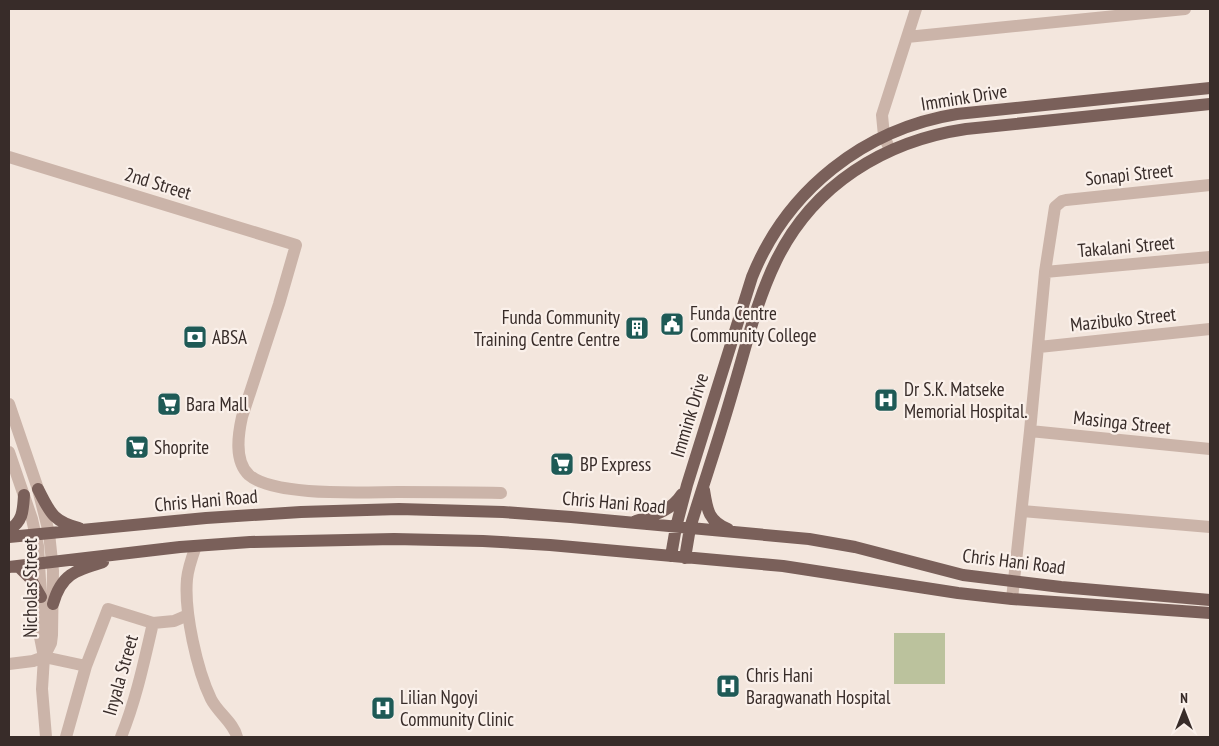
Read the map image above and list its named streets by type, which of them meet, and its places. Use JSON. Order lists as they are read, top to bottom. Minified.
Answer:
{"streets":{"main road":["Immink Drive","Chris Hani Road"],"street":["Sonapi Street","2nd Street","Takalani Street","Mazibuko Street","Masinga Street","Nicholas Street","Inyala Street"]},"crossings":[["Immink Drive","Chris Hani Road"],["Sonapi Street","Takalani Street"],["Chris Hani Road","Nicholas Street"]],"places":{"public building":["Funda Centre Community College"],"building":["Funda Community Training Centre Centre"],"bank":["ABSA"],"hospital":["Dr S.K. Matseke Memorial Hospital.","Chris Hani Baragwanath Hospital","Lilian Ngoyi Community Clinic"],"supermarket":["Bara Mall","Shoprite","BP Express"]},"north":"top"}
